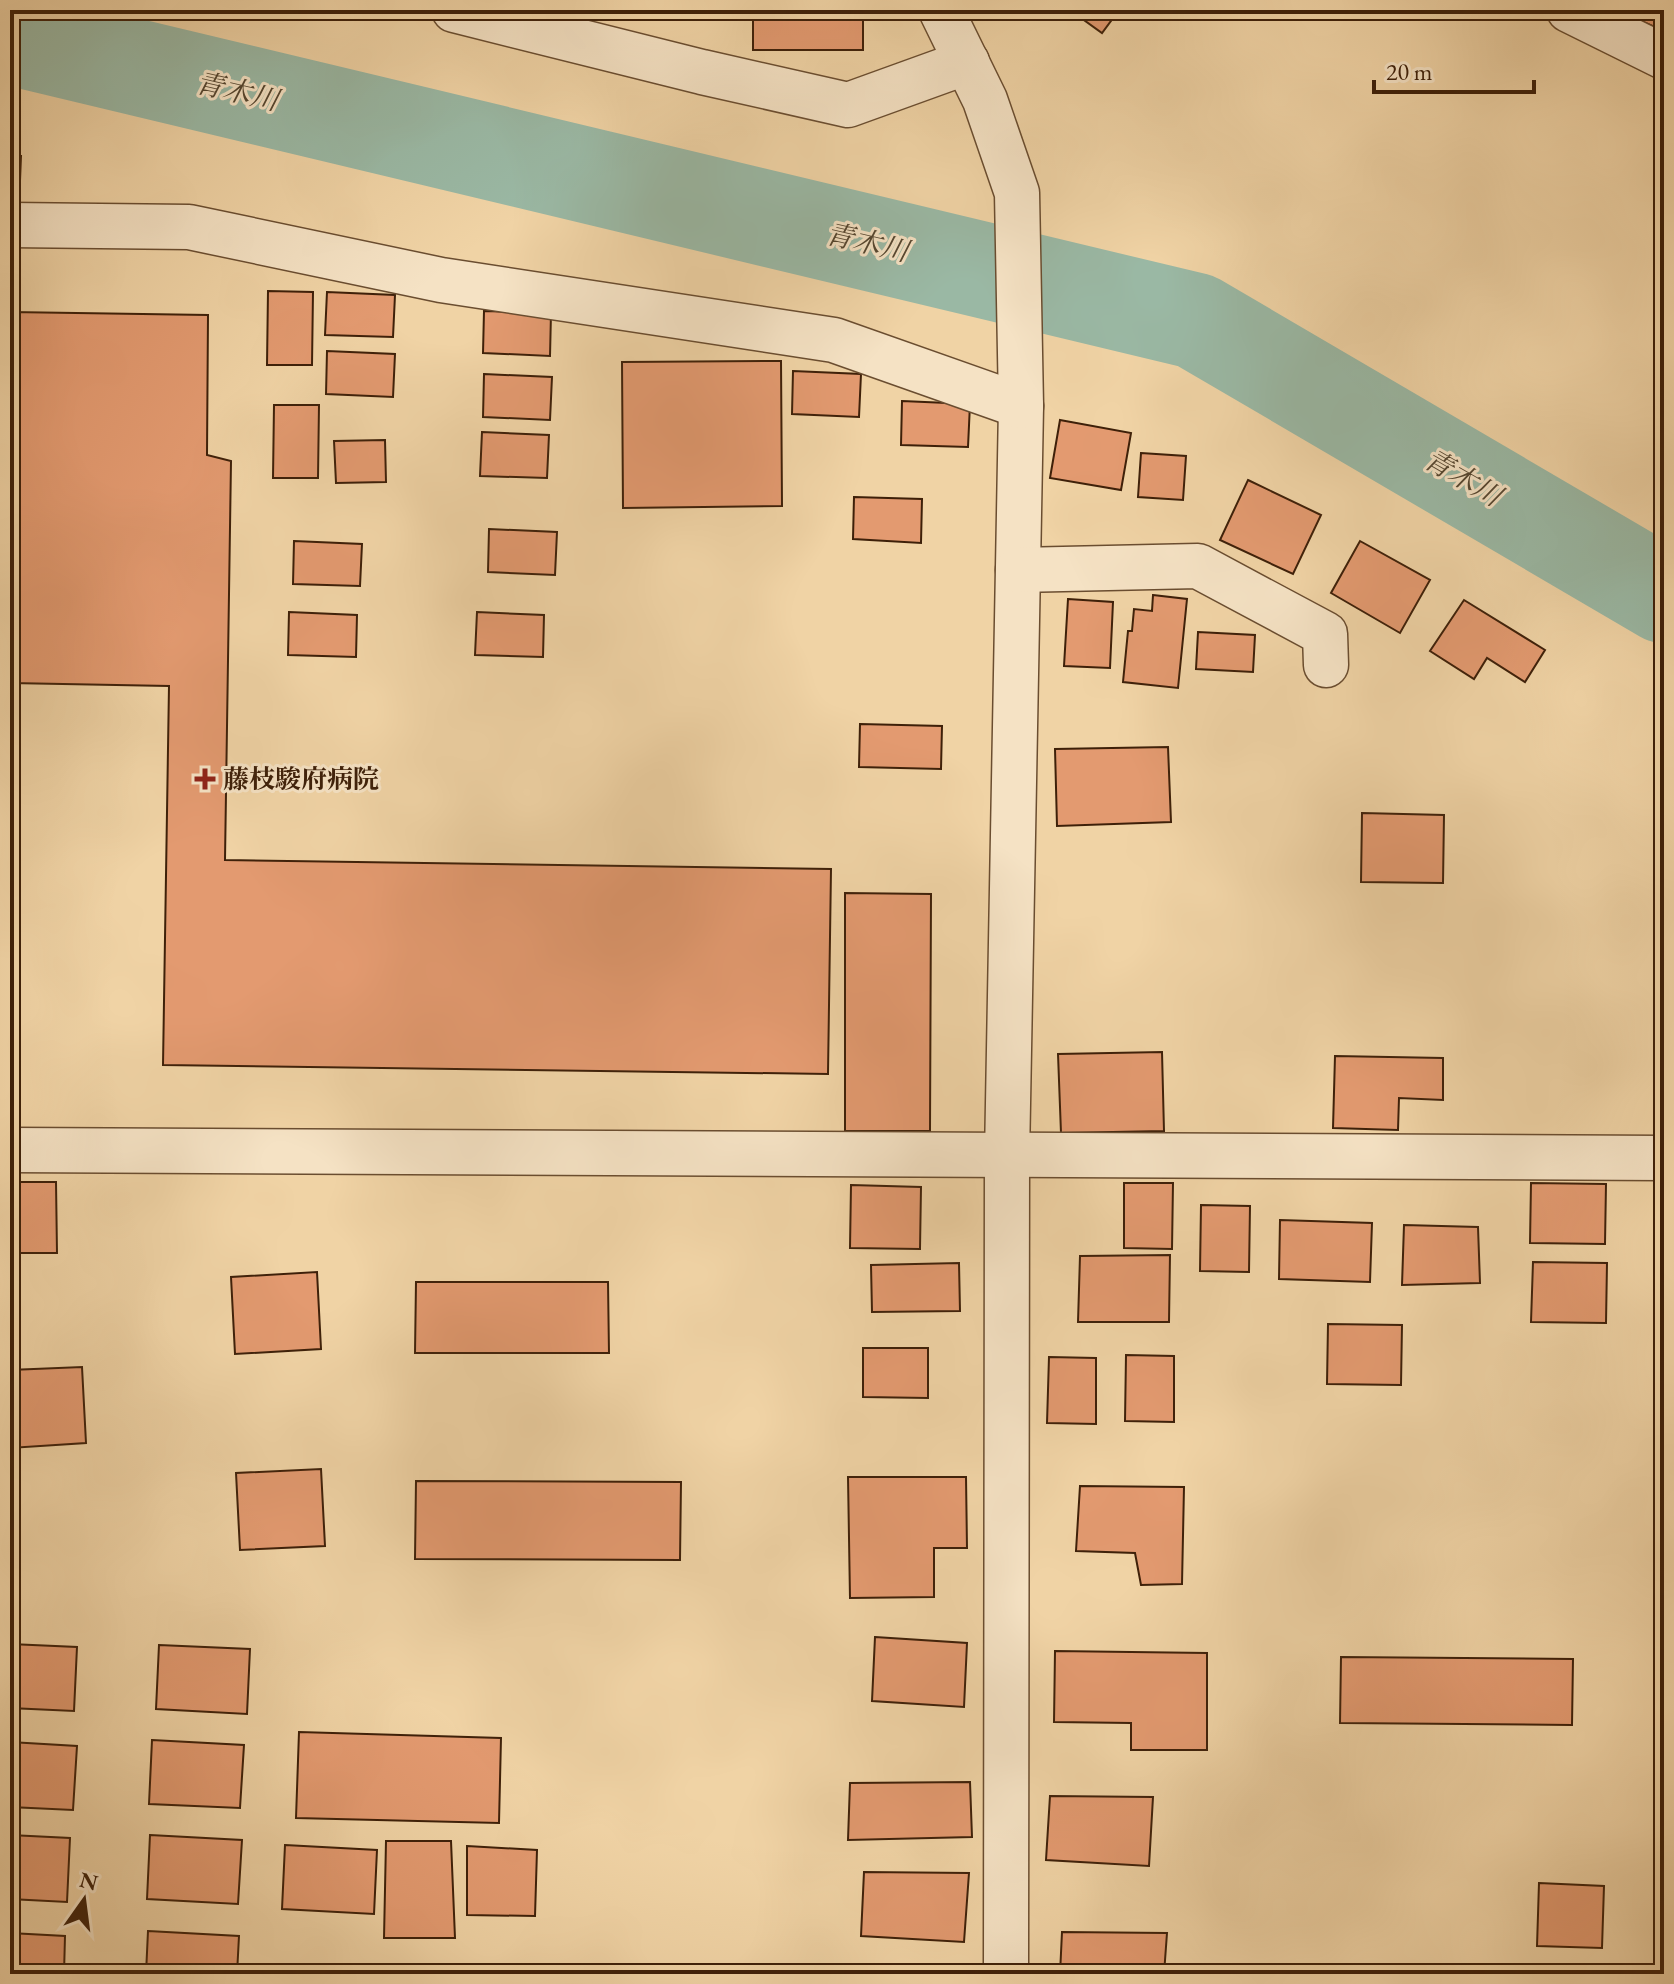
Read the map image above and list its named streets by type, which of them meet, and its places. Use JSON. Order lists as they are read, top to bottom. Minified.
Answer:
{"water":["青木川"],"places":{"health":["藤枝駿府病院"]},"scale_bar":"20 m","north":"top"}
